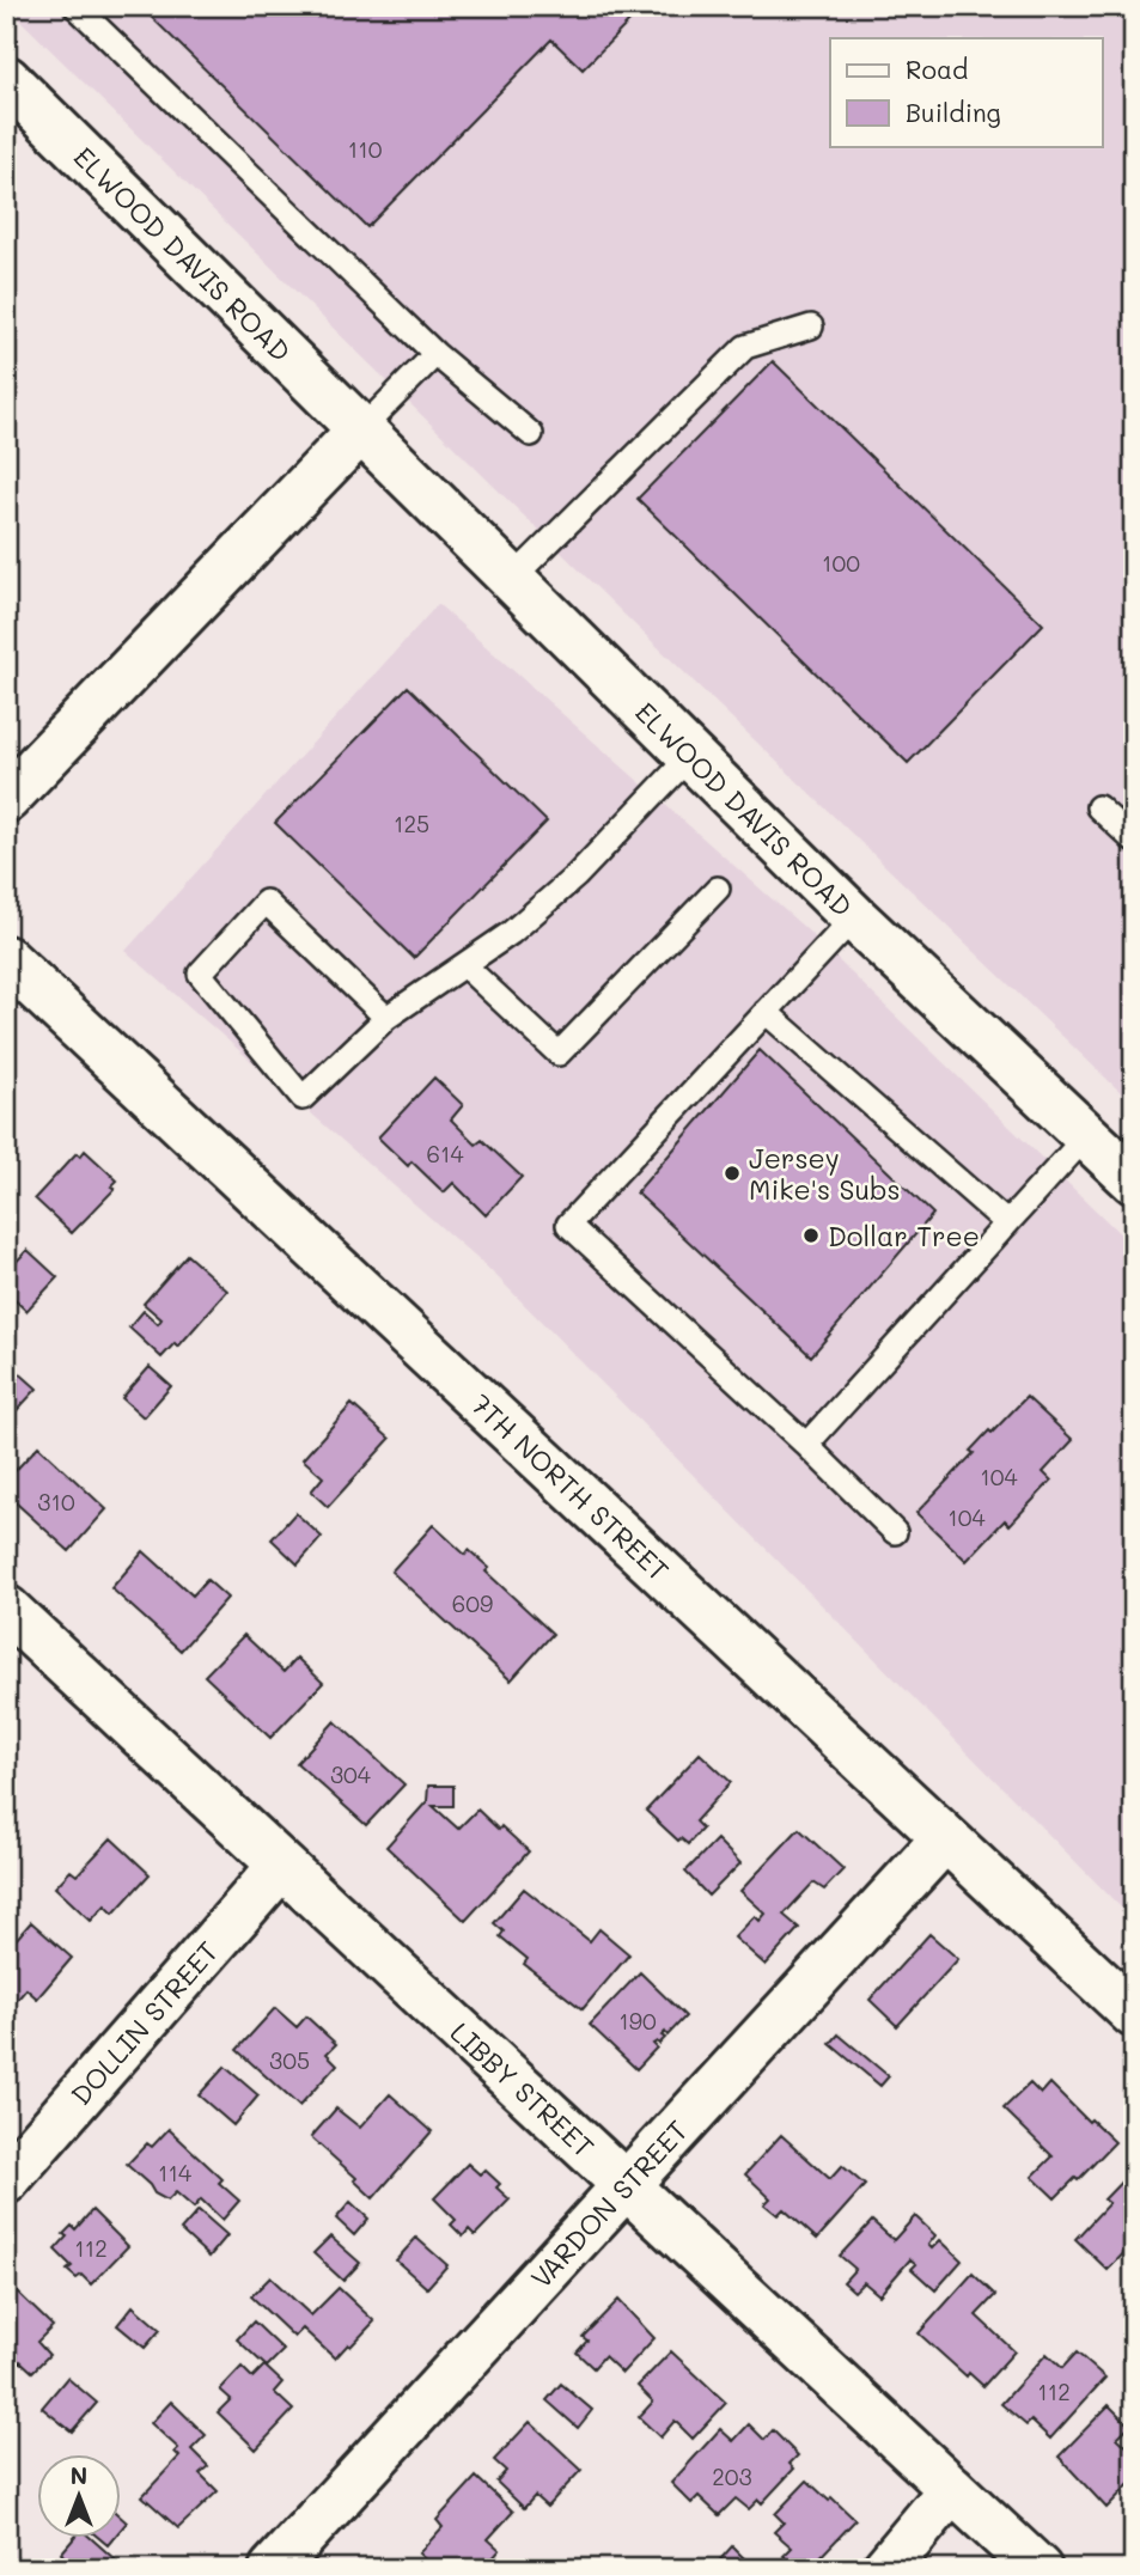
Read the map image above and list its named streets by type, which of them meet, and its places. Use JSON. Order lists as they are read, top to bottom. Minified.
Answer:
{"streets":{"street":["ELWOOD DAVIS ROAD","7TH NORTH STREET","DOLLIN STREET","LIBBY STREET","VARDON STREET"]},"crossings":[["7TH NORTH STREET","VARDON STREET"],["DOLLIN STREET","LIBBY STREET"],["LIBBY STREET","VARDON STREET"]],"places":["Jersey Mike's Subs","Dollar Tree"],"house_numbers":["110","100","125","614","104","310","104","609","304","190","305","114","112","112","203"],"legend":["Road","Building"],"north":"top"}
